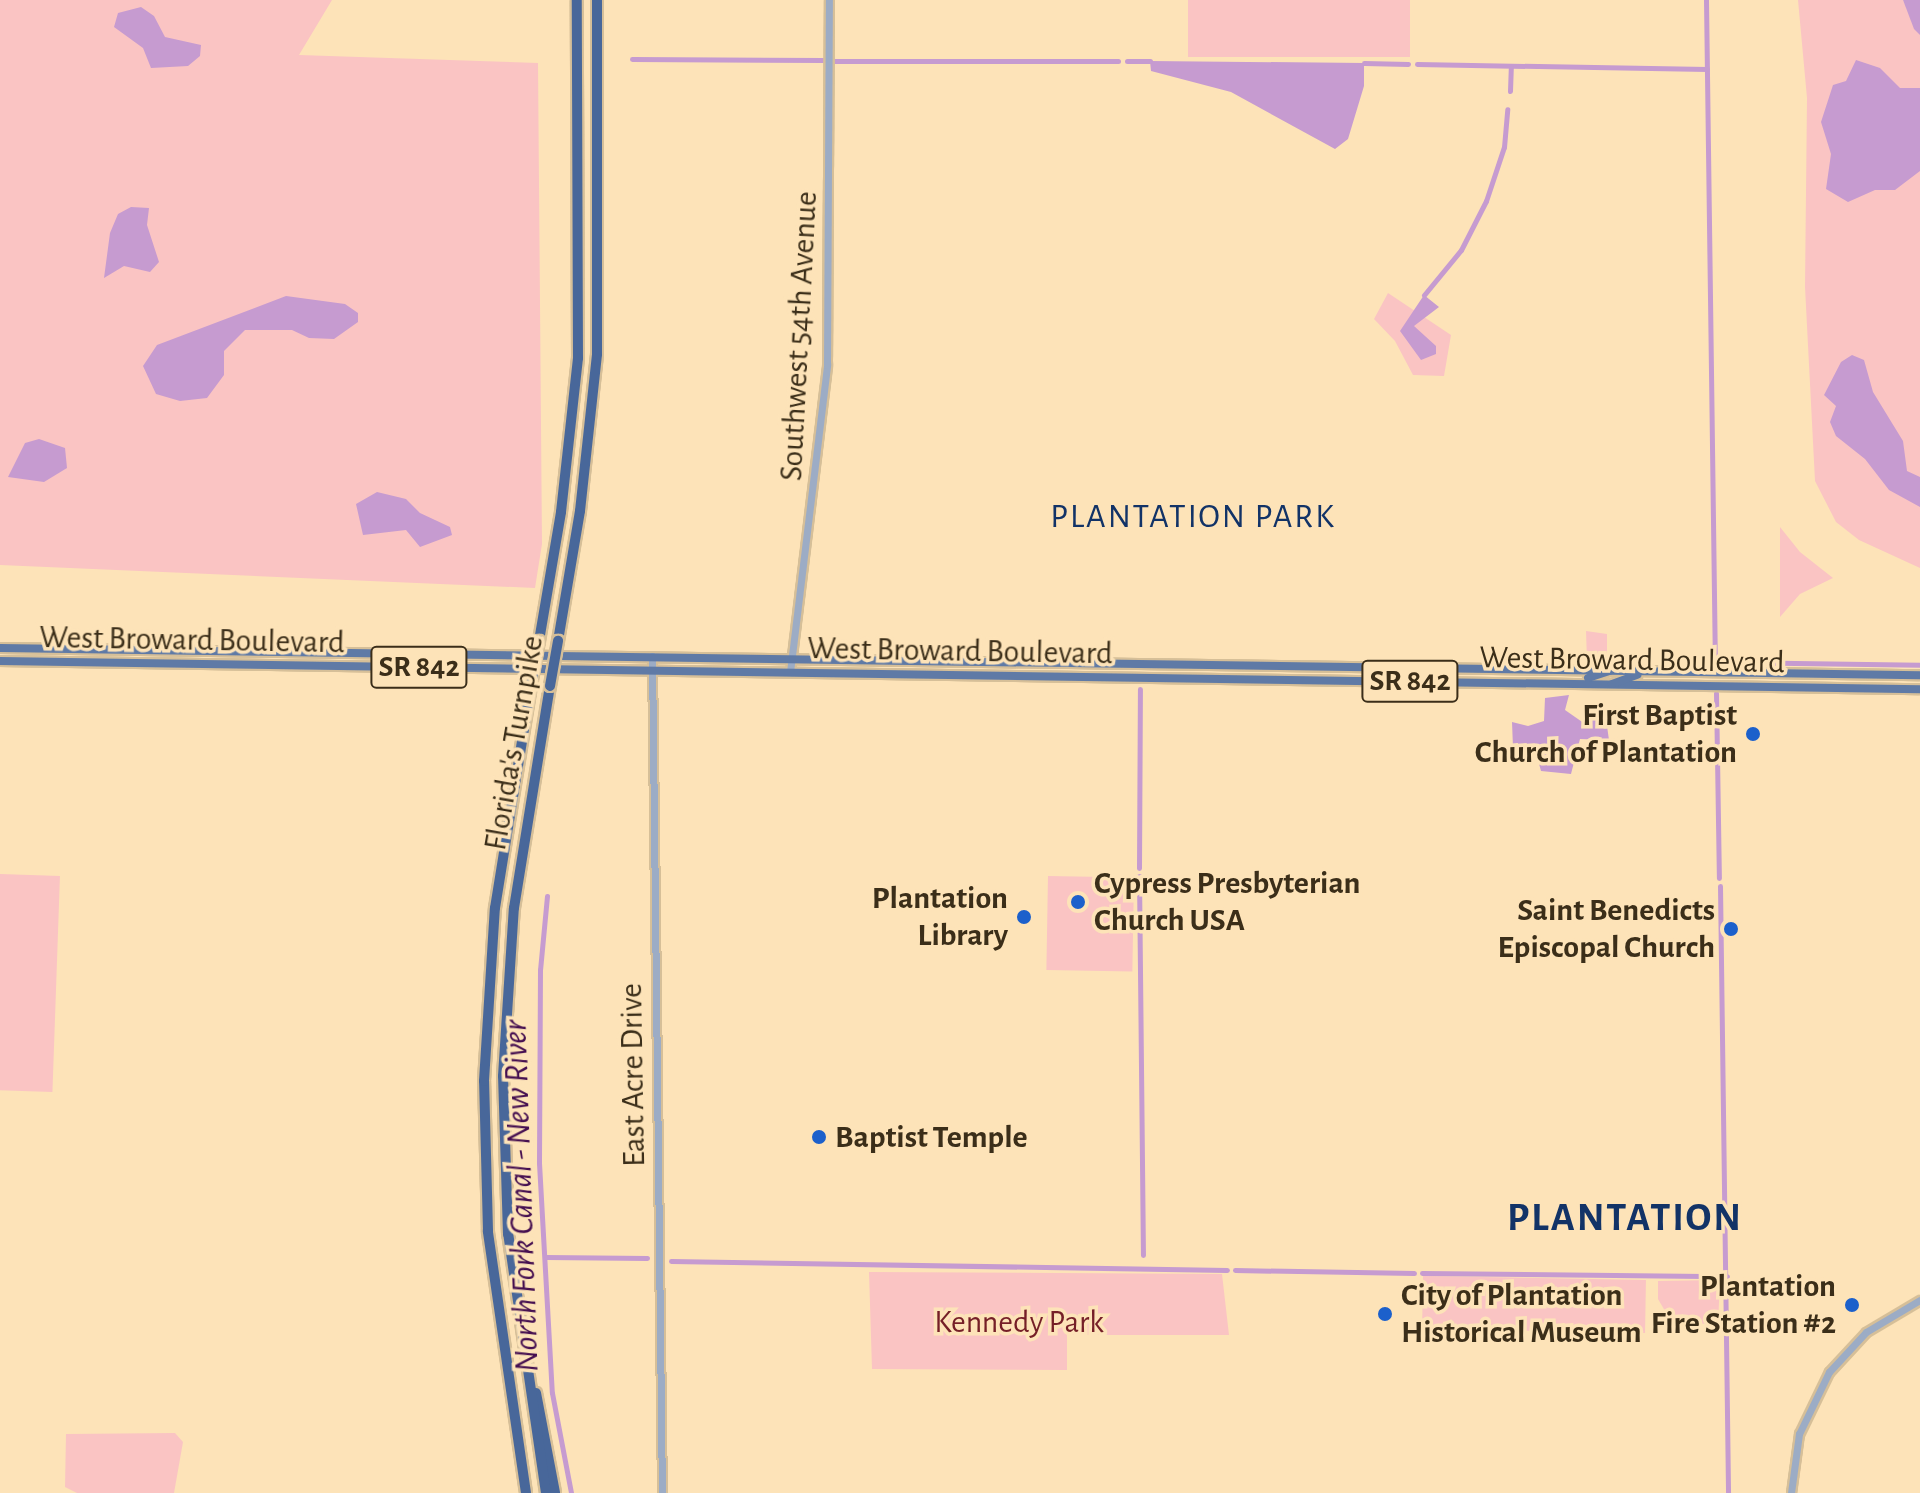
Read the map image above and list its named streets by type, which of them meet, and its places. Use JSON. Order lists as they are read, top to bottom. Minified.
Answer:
{"streets":{"highway":["Florida's Turnpike"],"main road":["West Broward Boulevard","SR 842"],"street":["Southwest 54th Avenue","East Acre Drive"]},"crossings":[["Southwest 54th Avenue","West Broward Boulevard"],["West Broward Boulevard","East Acre Drive"]],"districts":["PLANTATION PARK","PLANTATION"],"water":["North Fork Canal - New River"],"parks":["Kennedy Park"],"places":["First Baptist Church of Plantation","Cypress Presbyterian Church USA","Plantation Library","Saint Benedicts Episcopal Church","Baptist Temple","Plantation Fire Station #2","City of Plantation Historical Museum"]}
